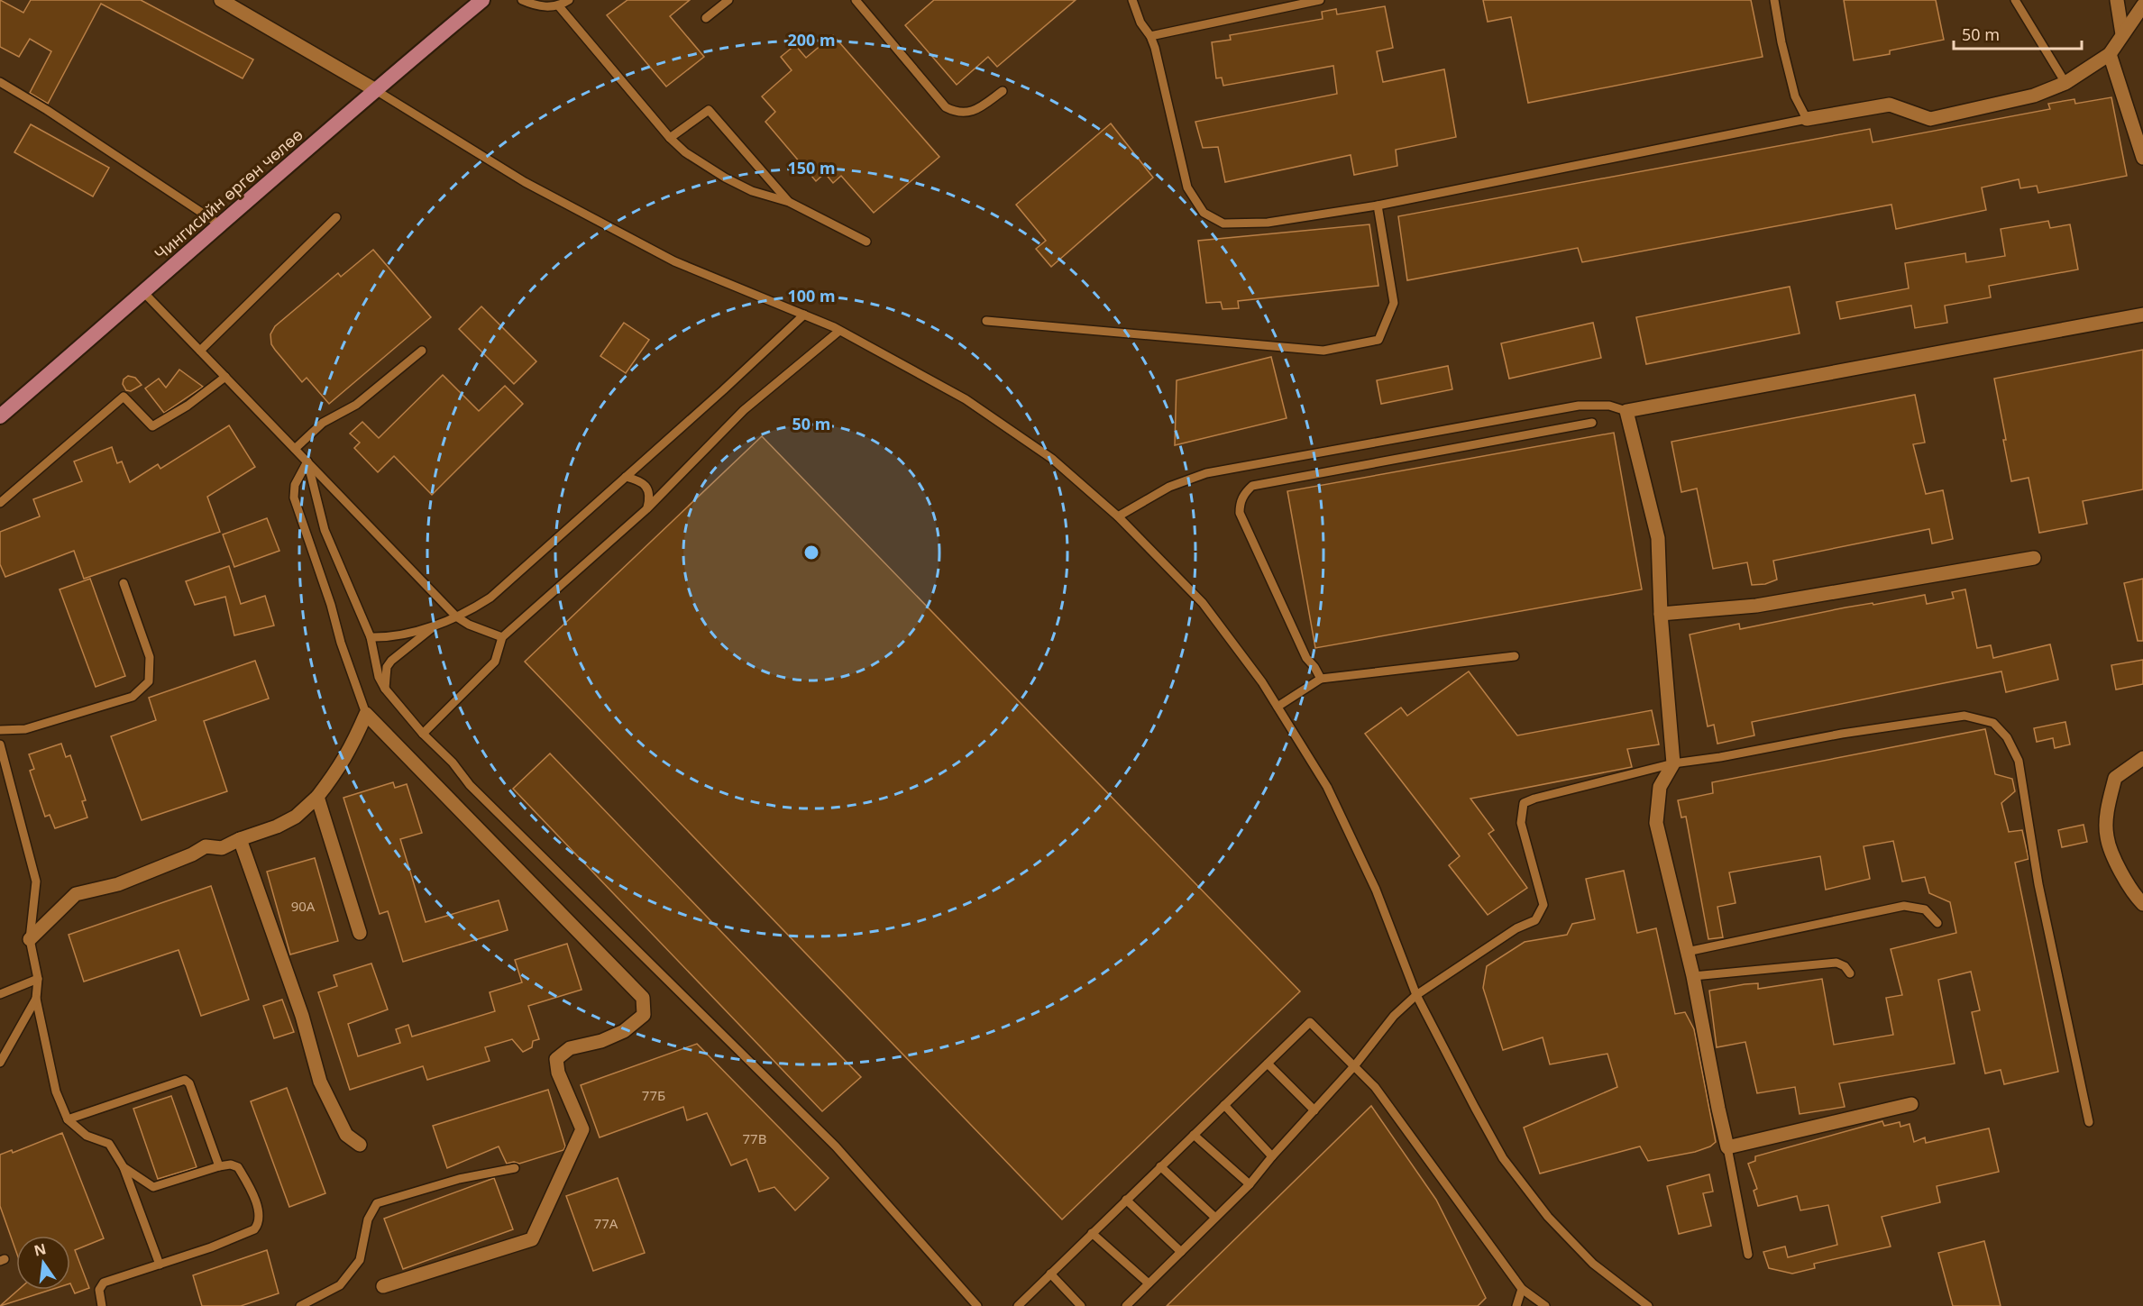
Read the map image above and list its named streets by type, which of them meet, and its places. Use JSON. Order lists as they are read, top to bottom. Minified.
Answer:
{"streets":{"highway":["Чингисийн өргөн чөлөө"]},"house_numbers":["90А","77Б","77В","77А"],"scale_bar":"50 m","north":"top","rings":["200 m","150 m","100 m","50 m"]}
